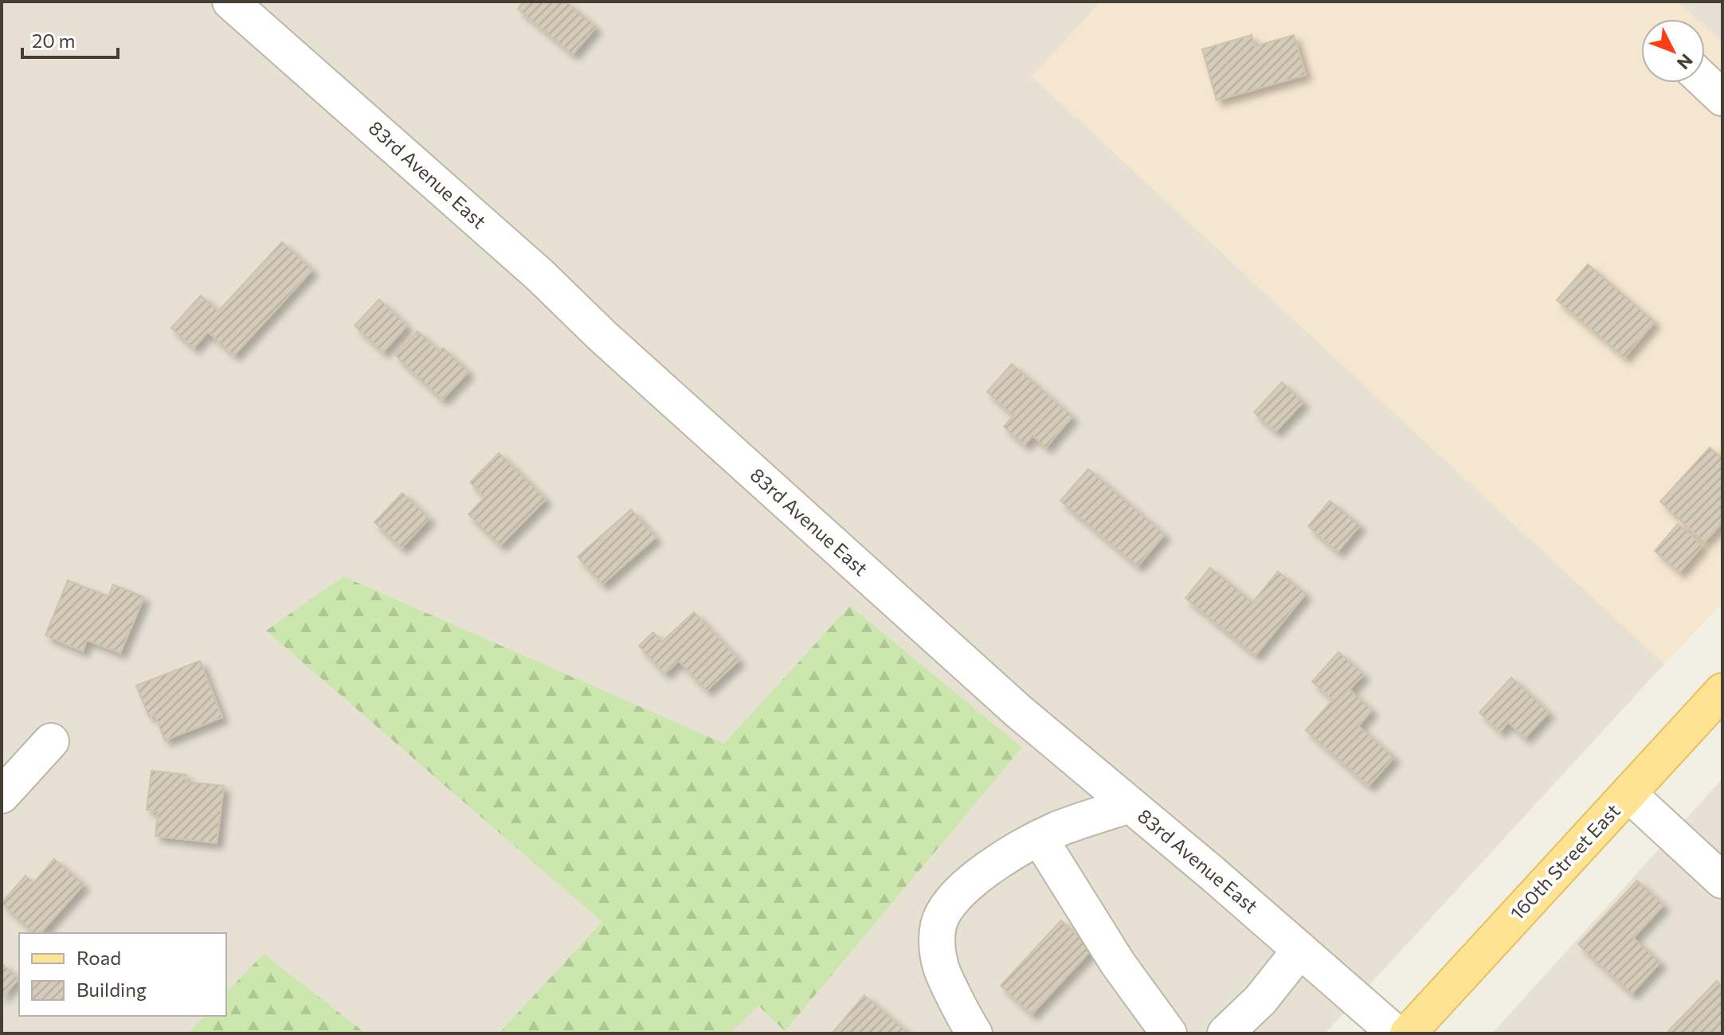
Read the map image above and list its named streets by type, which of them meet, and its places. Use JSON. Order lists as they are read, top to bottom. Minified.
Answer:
{"streets":{"main road":["160th Street East"],"street":["83rd Avenue East"]},"legend":["Road","Building"],"scale_bar":"20 m","north":"bottom right"}
